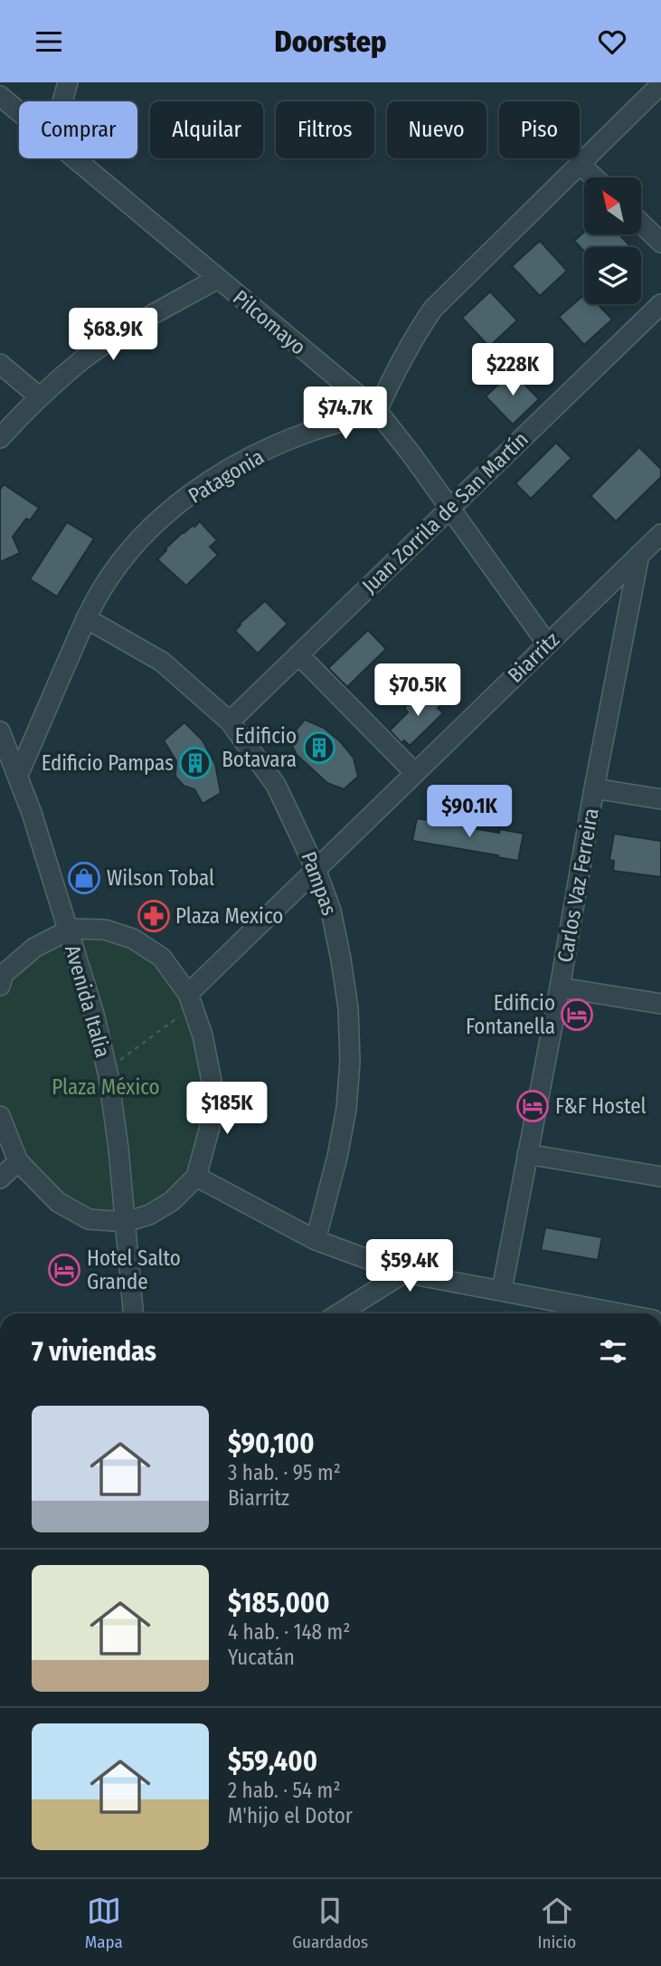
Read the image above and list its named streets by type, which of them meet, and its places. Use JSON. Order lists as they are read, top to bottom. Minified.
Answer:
{"streets":{"street":["Pilcomayo","Patagonia","Juan Zorrila de San Martín","Biarritz","Pampas","Carlos Vaz Ferreira","Avenida Italia"]},"crossings":[["Pilcomayo","Patagonia"],["Pilcomayo","Juan Zorrila de San Martín"],["Pilcomayo","Biarritz"],["Patagonia","Pampas"],["Patagonia","Avenida Italia"],["Juan Zorrila de San Martín","Pampas"],["Biarritz","Pampas"],["Biarritz","Carlos Vaz Ferreira"]],"parks":["Plaza México"],"places":{"building":["Edificio Botavara","Edificio Pampas"],"shop":["Wilson Tobal"],"pharmacy":["Plaza Mexico"],"hotel":["Edificio Fontanella","F&F Hostel","Hotel Salto Grande"]},"north":"top left","page":{"header":"Doorstep","chip":["Comprar","Alquilar","Filtros","Nuevo","Piso"],"price":["$68.9K","$228K","$74.7K","$70.5K","$90.1K","$185K","$59.4K"],"heading":"7 viviendas","list":[{"name":"$90,100","note":"3 hab. · 95 m² · Biarritz"},{"name":"$185,000","note":"4 hab. · 148 m² · Yucatán"},{"name":"$59,400","note":"2 hab. · 54 m² · M'hijo el Dotor"}],"tabs":["Mapa","Guardados","Inicio"]}}
